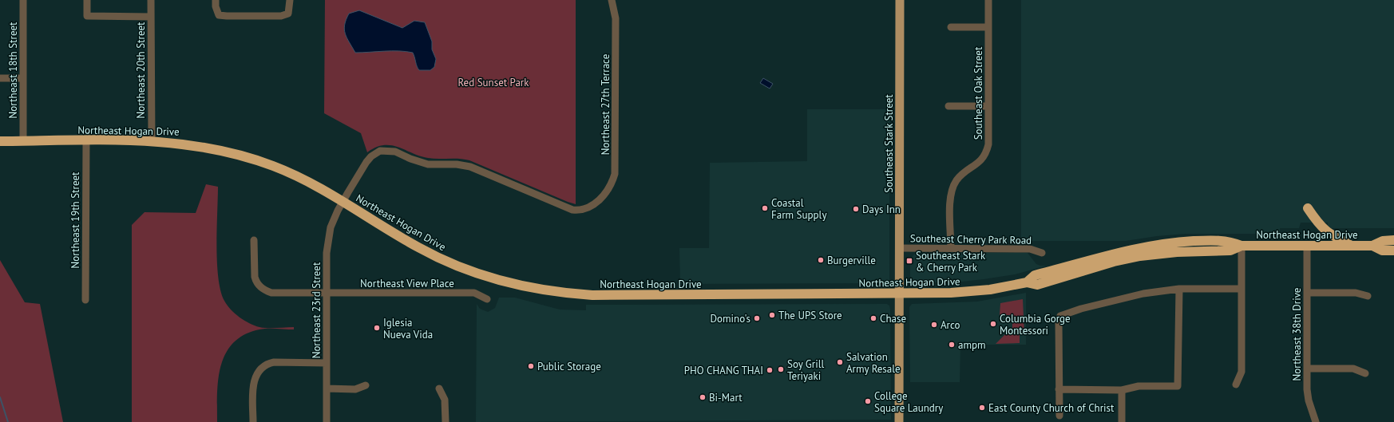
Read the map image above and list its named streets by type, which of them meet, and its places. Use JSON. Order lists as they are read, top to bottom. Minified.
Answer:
{"streets":{"highway":["Northeast Hogan Drive"],"main road":["Southeast Stark Street"],"street":["Northeast 18th Street","Northeast 20th Street","Southeast Oak Street","Northeast 27th Terrace","Northeast 19th Street","Southeast Cherry Park Road","Northeast View Place","Northeast 23rd Street","Northeast 38th Drive"]},"crossings":[["Northeast 18th Street","Northeast Hogan Drive"],["Northeast 20th Street","Northeast Hogan Drive"],["Southeast Oak Street","Southeast Cherry Park Road"],["Northeast 27th Terrace","Northeast 23rd Street"],["Northeast Hogan Drive","Southeast Stark Street"],["Northeast Hogan Drive","Northeast 19th Street"],["Northeast Hogan Drive","Northeast 23rd Street"],["Northeast Hogan Drive","Northeast 38th Drive"],["Southeast Stark Street","Southeast Cherry Park Road"],["Northeast View Place","Northeast 23rd Street"]],"parks":["Red Sunset Park"],"places":{"other":["Coastal Farm Supply","Days Inn","Burgerville","The UPS Store","Domino's","Chase","Columbia Gorge Montessori","Arco","Iglesia Nueva Vida","ampm","Salvation Army Resale","Public Storage","Soy Grill Teriyaki","PHO CHANG THAI","Bi-Mart","College Square Laundry","East County Church of Christ"],"transit":["Southeast Stark & Cherry Park"]}}
